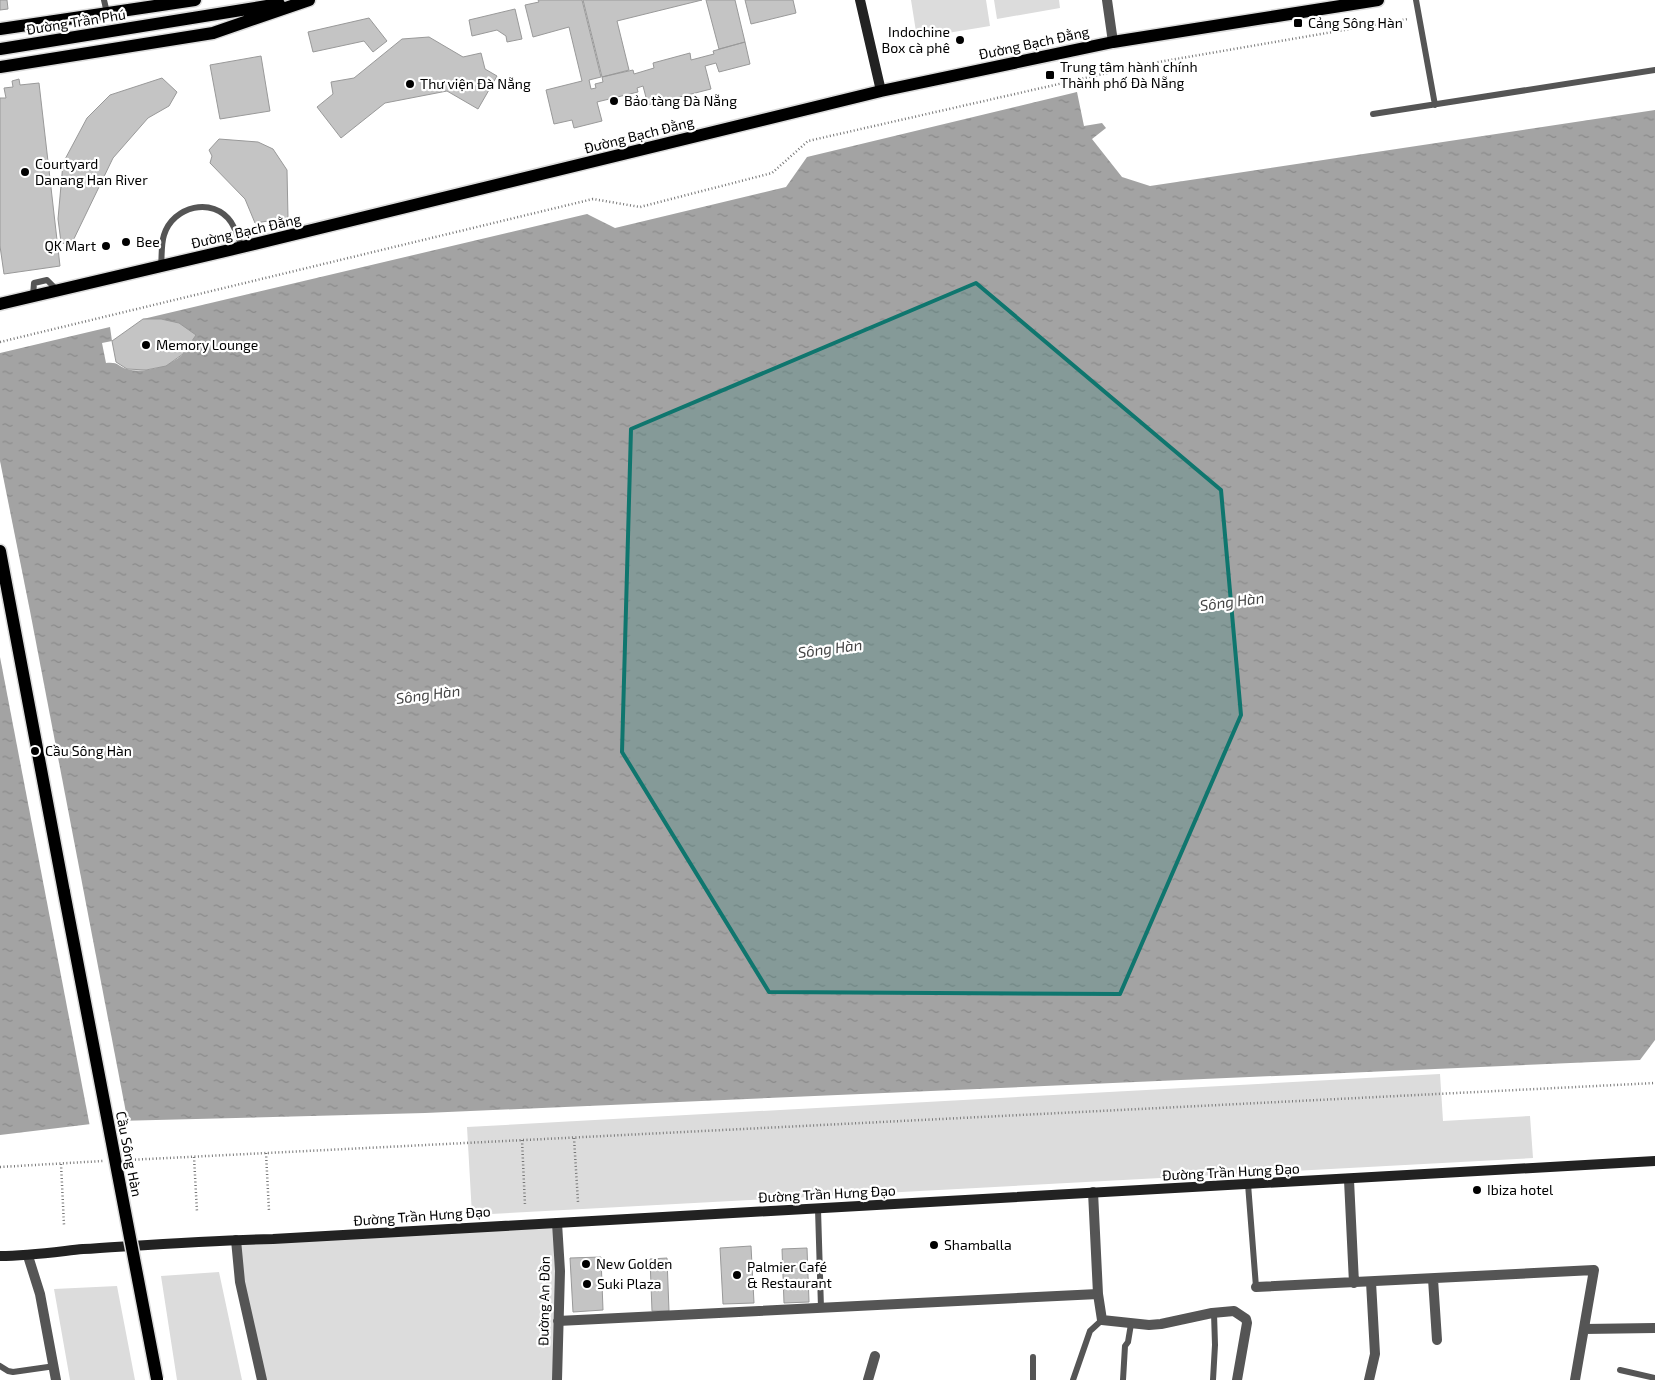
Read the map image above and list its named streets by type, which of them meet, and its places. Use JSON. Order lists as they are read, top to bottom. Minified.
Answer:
{"streets":{"main road":["Đường Trần Phú","Đường Bạch Đằng","Cầu Sông Hàn","Đường Trần Hưng Đạo"],"street":["Đường An Đồn"]},"crossings":[["Đường Trần Hưng Đạo","Đường An Đồn"]],"water":["Sông Hàn"],"places":{"transit":["Cảng Sông Hàn","Trung tâm hành chính Thành phố Đà Nẵng"],"other":["Indochine Box cà phê","Thư viện Đà Nẵng","Bảo tàng Đà Nẵng","Courtyard Danang Han River","Bee","QK Mart","Memory Lounge","Cầu Sông Hàn","Ibiza hotel","Shamballa","New Golden","Palmier Café & Restaurant","Suki Plaza"]}}
